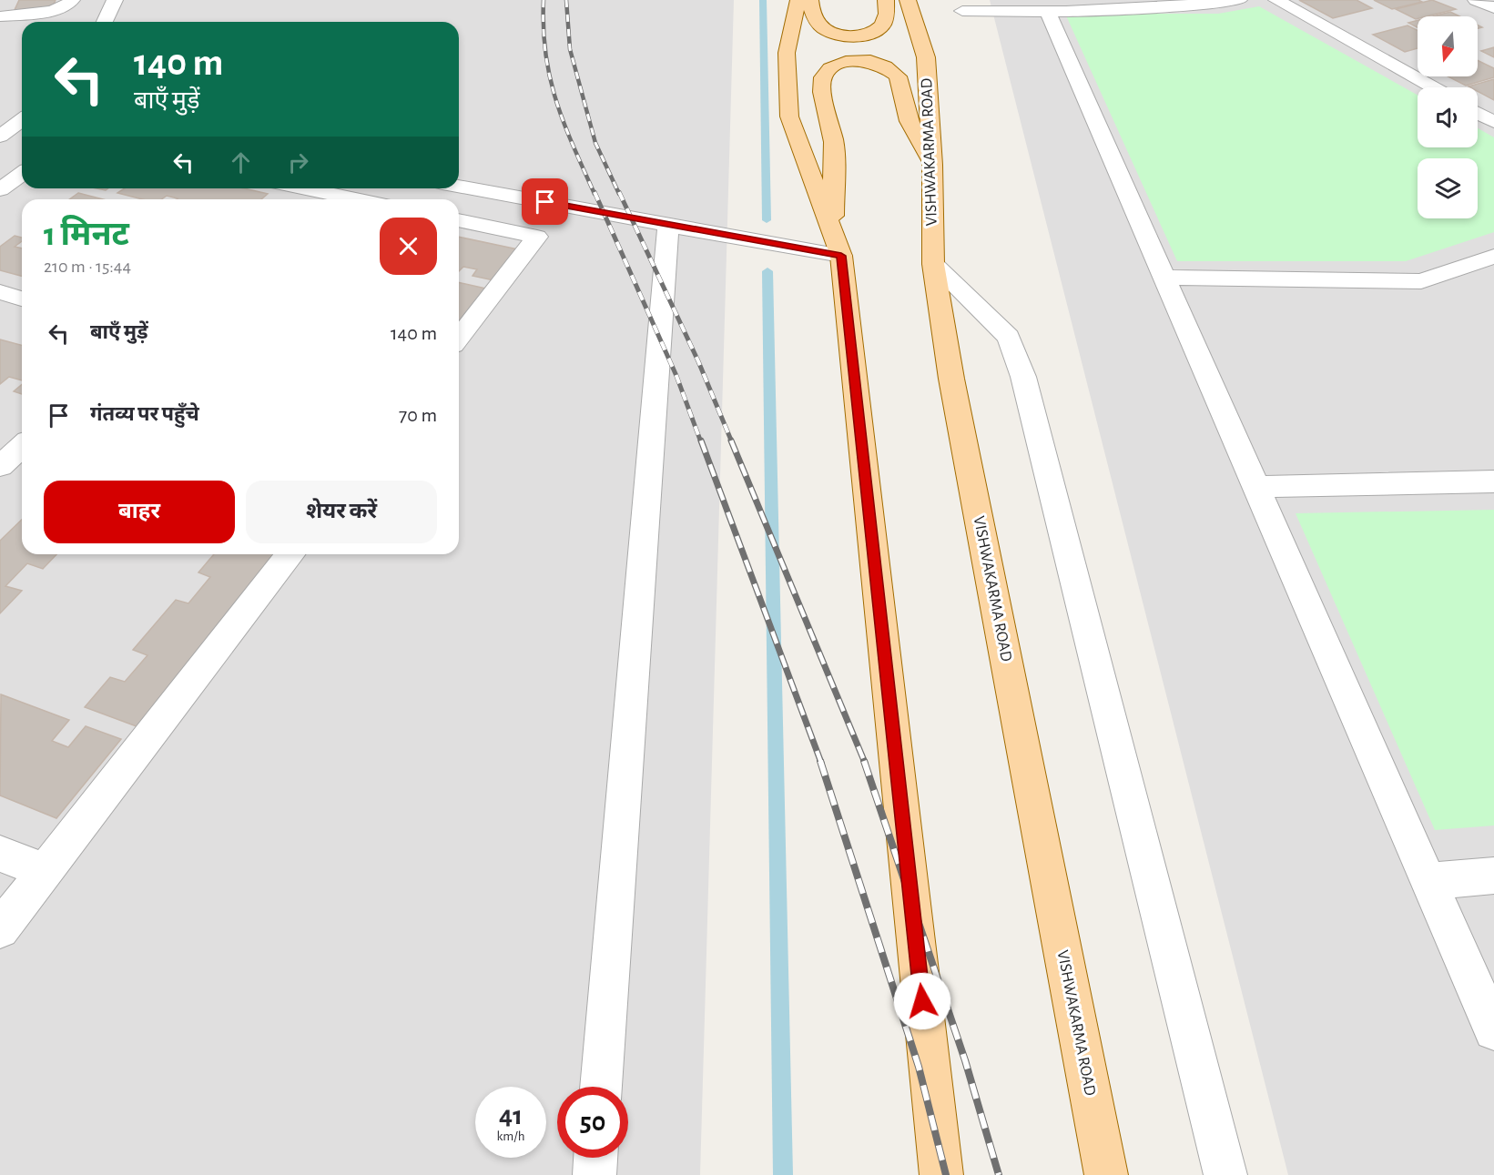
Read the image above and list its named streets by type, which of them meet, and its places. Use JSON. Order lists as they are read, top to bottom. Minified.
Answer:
{"streets":{"main road":["VISHWAKARMA ROAD"]},"north":"bottom","page":{"turn":["140 m","बाएँ मुड़ें"],"heading":["1 मिनट","210 m · 15:44"],"list":[{"name":"बाएँ मुड़ें","value":"140 m"},{"name":"गंतव्य पर पहुँचे","value":"70 m"}],"buttons":["बाहर","शेयर करें"],"speed":"41 km/h","limit":"50"}}
